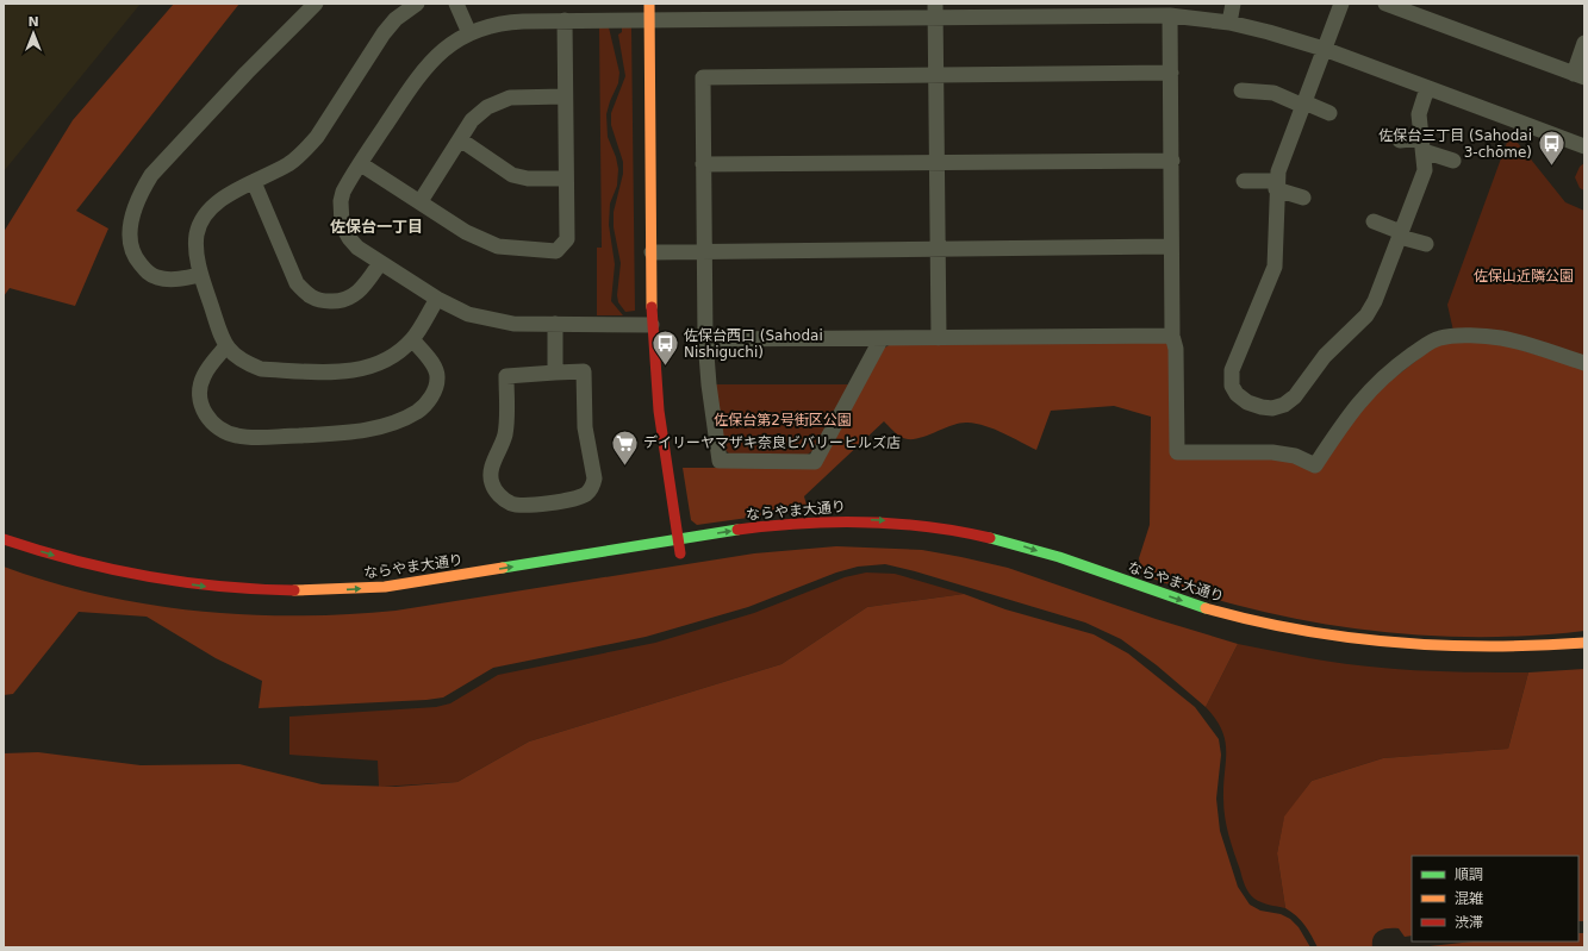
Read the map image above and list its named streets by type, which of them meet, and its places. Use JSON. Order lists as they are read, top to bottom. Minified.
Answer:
{"streets":{"street":["ならやま大通り"]},"one_way":["ならやま大通り"],"districts":["佐保台一丁目"],"parks":["佐保山近隣公園","佐保台第2号街区公園"],"places":{"bus stop":["佐保台三丁目 (Sahodai 3-chōme)","佐保台西口 (Sahodai Nishiguchi)"],"supermarket":["デイリーヤマザキ奈良ビバリーヒルズ店"]},"legend":["順調","混雑","渋滞"],"north":"top"}
